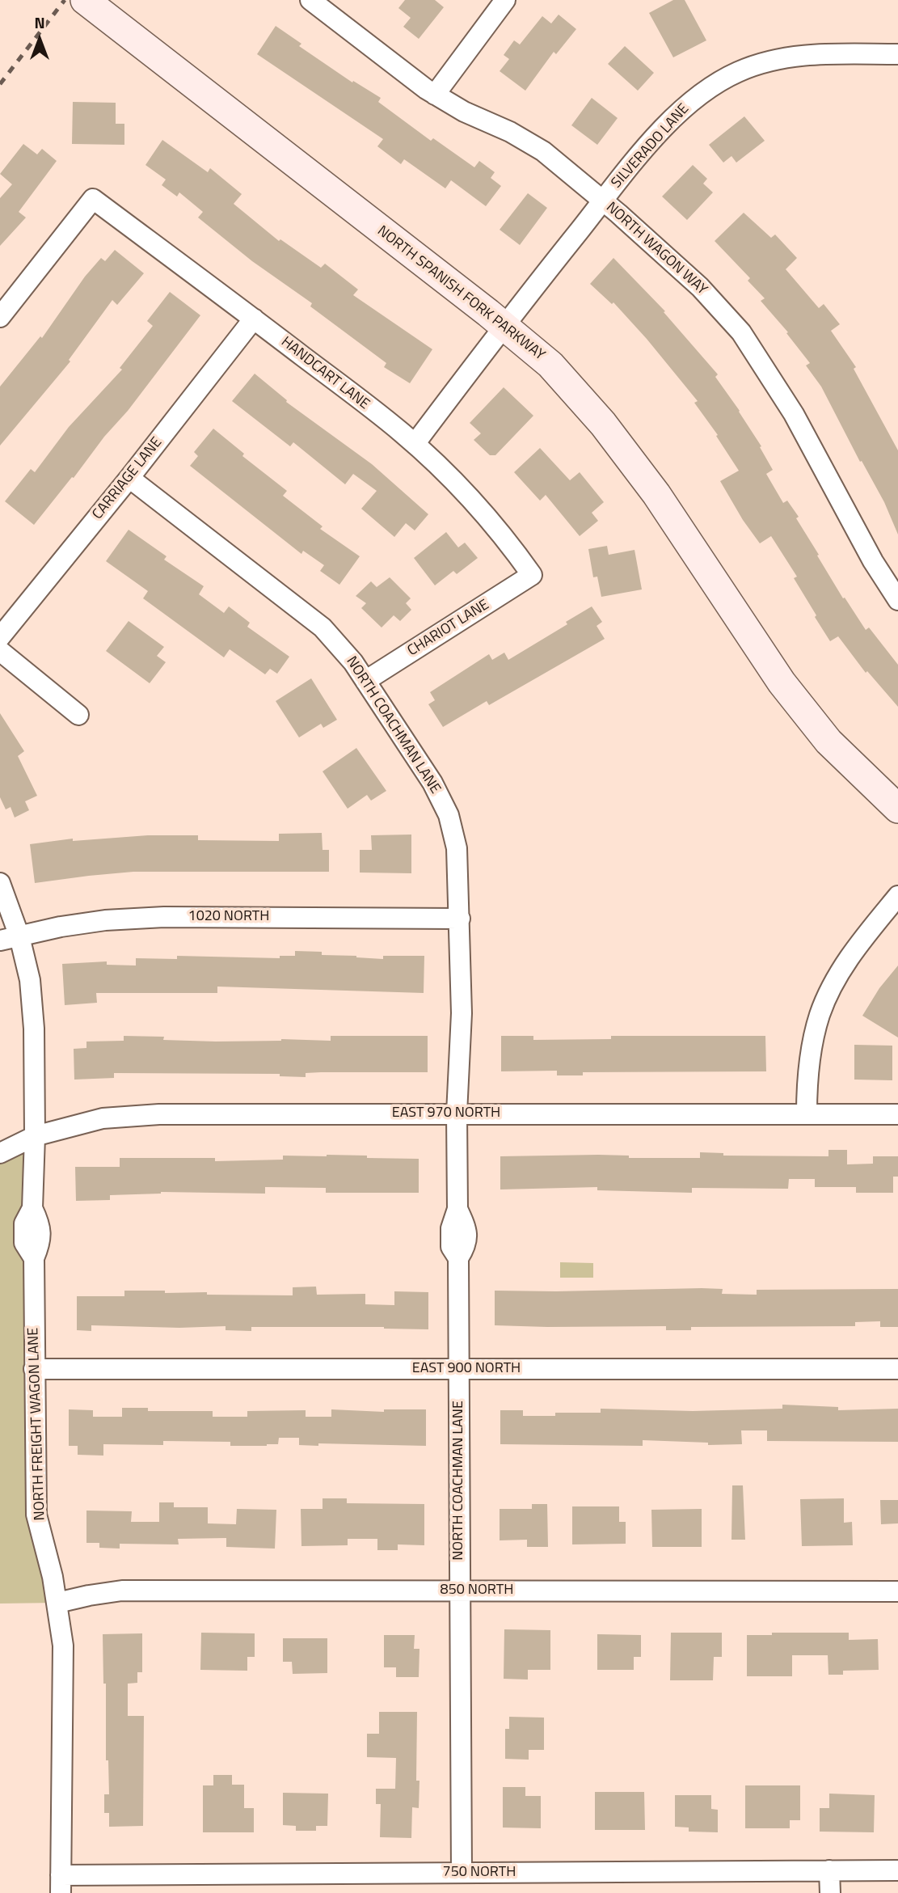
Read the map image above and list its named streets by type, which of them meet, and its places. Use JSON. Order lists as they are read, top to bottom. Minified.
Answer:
{"streets":{"street":["SILVERADO LANE","NORTH WAGON WAY","NORTH SPANISH FORK PARKWAY","HANDCART LANE","CARRIAGE LANE","CHARIOT LANE","NORTH COACHMAN LANE","1020 NORTH","EAST 970 NORTH","EAST 900 NORTH","NORTH FREIGHT WAGON LANE","850 NORTH","750 NORTH"]},"crossings":[["SILVERADO LANE","NORTH WAGON WAY"],["SILVERADO LANE","NORTH SPANISH FORK PARKWAY"],["SILVERADO LANE","HANDCART LANE"],["HANDCART LANE","CARRIAGE LANE"],["HANDCART LANE","CHARIOT LANE"],["CARRIAGE LANE","NORTH COACHMAN LANE"],["CHARIOT LANE","NORTH COACHMAN LANE"],["NORTH COACHMAN LANE","1020 NORTH"],["NORTH COACHMAN LANE","EAST 970 NORTH"],["NORTH COACHMAN LANE","EAST 900 NORTH"],["NORTH COACHMAN LANE","850 NORTH"],["NORTH COACHMAN LANE","750 NORTH"],["1020 NORTH","NORTH FREIGHT WAGON LANE"],["EAST 970 NORTH","NORTH FREIGHT WAGON LANE"],["EAST 900 NORTH","NORTH FREIGHT WAGON LANE"],["NORTH FREIGHT WAGON LANE","850 NORTH"],["NORTH FREIGHT WAGON LANE","750 NORTH"]],"north":"top"}
